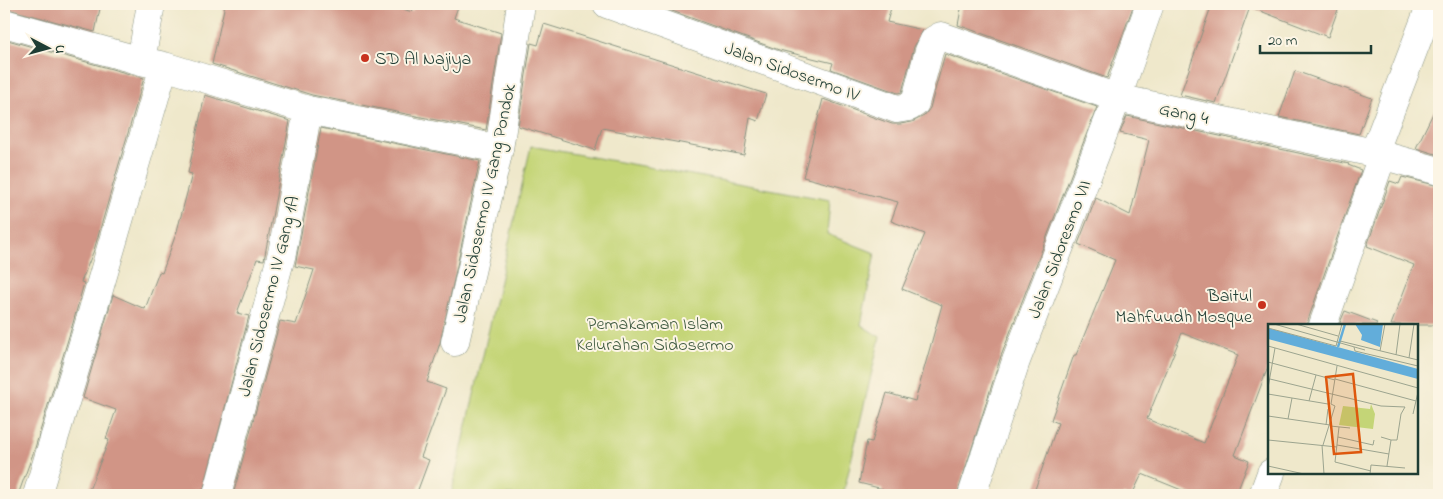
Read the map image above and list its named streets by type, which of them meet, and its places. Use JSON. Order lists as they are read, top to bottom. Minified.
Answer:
{"streets":{"street":["Jalan Sidosermo IV","Gang 4","Jalan Sidosermo IV Gang Pondok","Jalan Sidoresmo VII","Jalan Sidosermo IV Gang 1A"]},"crossings":[["Jalan Sidosermo IV","Gang 4"],["Gang 4","Jalan Sidoresmo VII"]],"parks":["Pemakaman Islam Kelurahan Sidosermo"],"places":["SD Al Najiya","Baitul Mahfuudh Mosque"],"scale_bar":"20 m","north":"right"}
